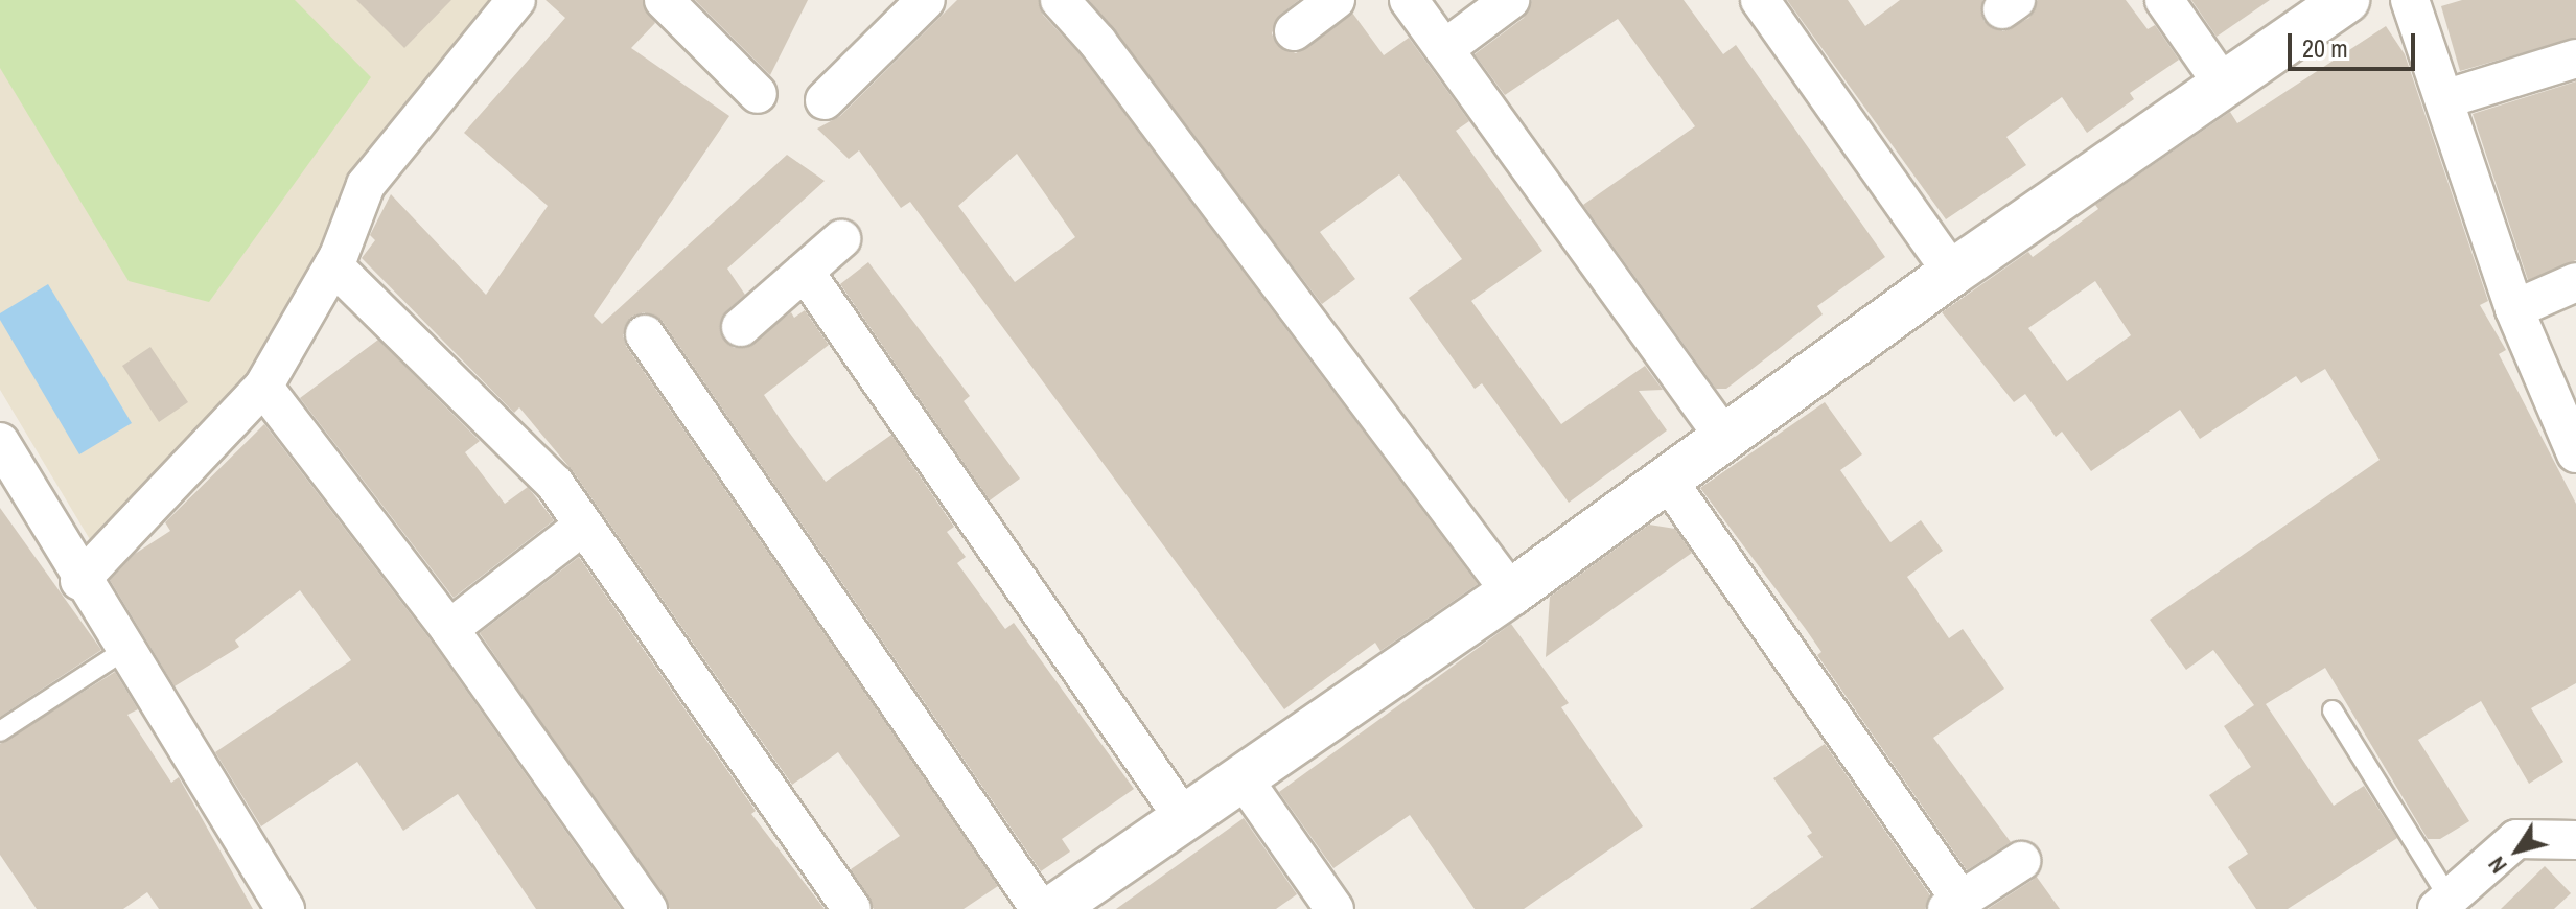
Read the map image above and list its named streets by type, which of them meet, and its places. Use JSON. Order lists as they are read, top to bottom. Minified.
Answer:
{"scale_bar":"20 m","north":"bottom left"}
